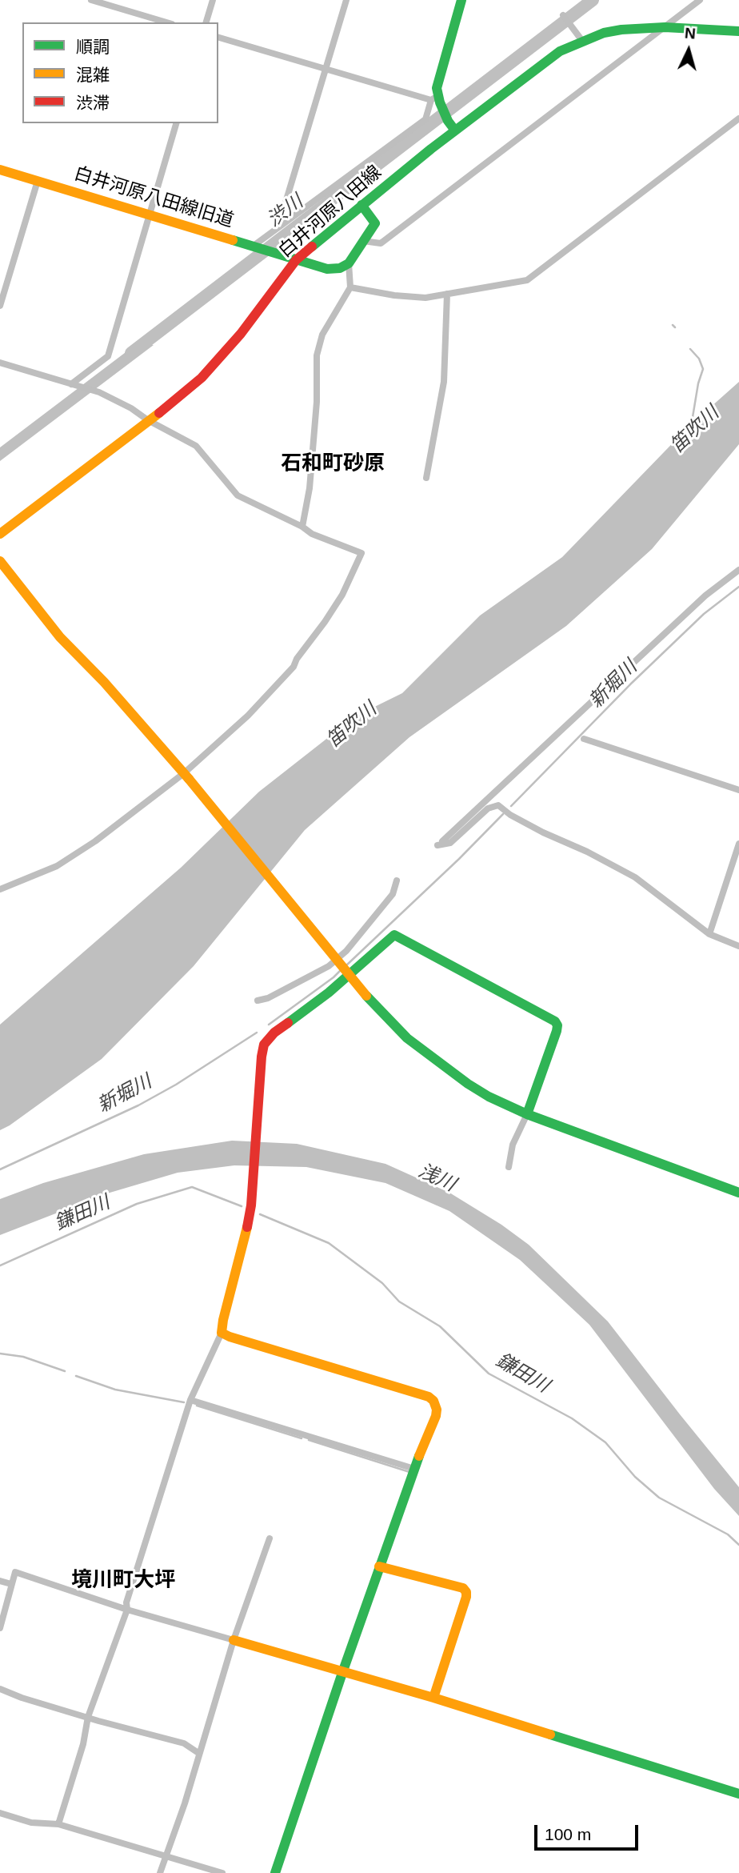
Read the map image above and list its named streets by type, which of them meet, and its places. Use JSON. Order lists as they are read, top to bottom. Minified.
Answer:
{"streets":{"street":["白井河原八田線旧道","白井河原八田線"]},"crossings":[["白井河原八田線旧道","白井河原八田線"]],"districts":["石和町砂原","境川町大坪"],"water":["渋川","笛吹川","新堀川","浅川","鎌田川"],"legend":["順調","混雑","渋滞"],"scale_bar":"100 m","north":"top"}
